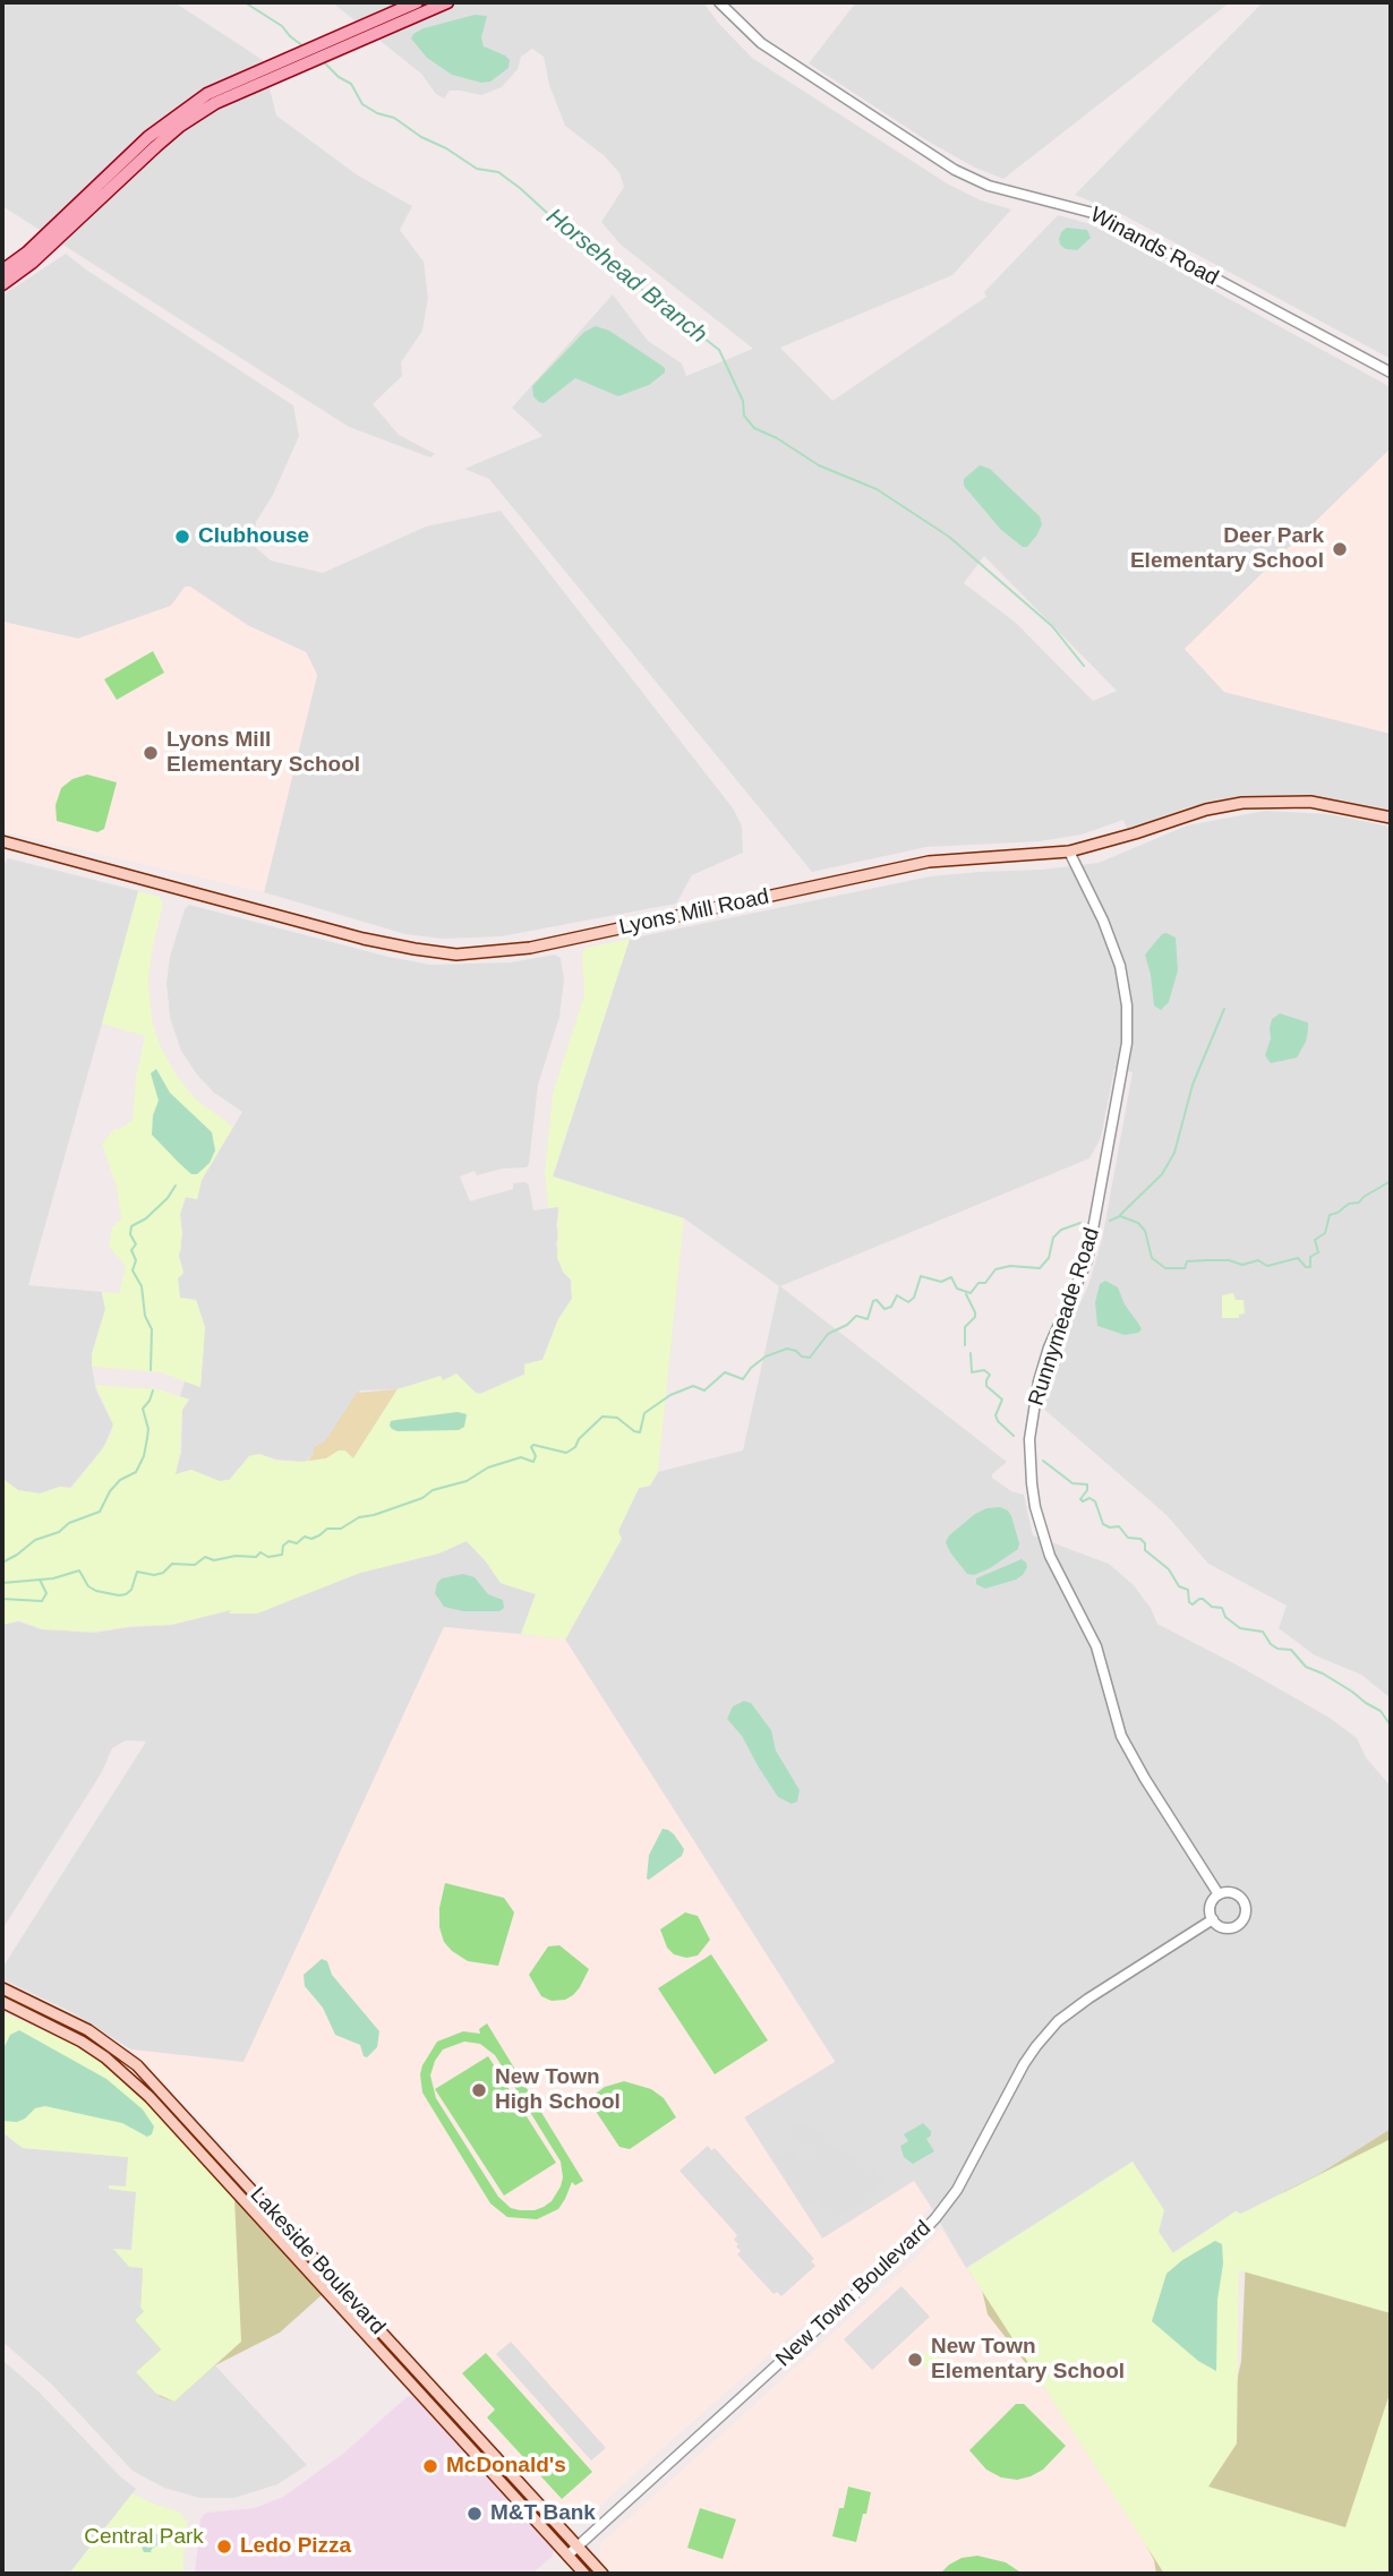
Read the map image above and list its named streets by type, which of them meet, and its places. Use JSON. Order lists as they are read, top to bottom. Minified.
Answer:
{"streets":{"main road":["Lyons Mill Road","Lakeside Boulevard"],"street":["Winands Road","Runnymeade Road","New Town Boulevard"]},"crossings":[["Lyons Mill Road","Runnymeade Road"],["Runnymeade Road","New Town Boulevard"],["Lakeside Boulevard","New Town Boulevard"]],"water":["Horsehead Branch"],"parks":["Central Park"],"places":["Clubhouse","Deer Park Elementary School","Lyons Mill Elementary School","New Town High School","New Town Elementary School","McDonald's","M&T Bank","Ledo Pizza"]}
